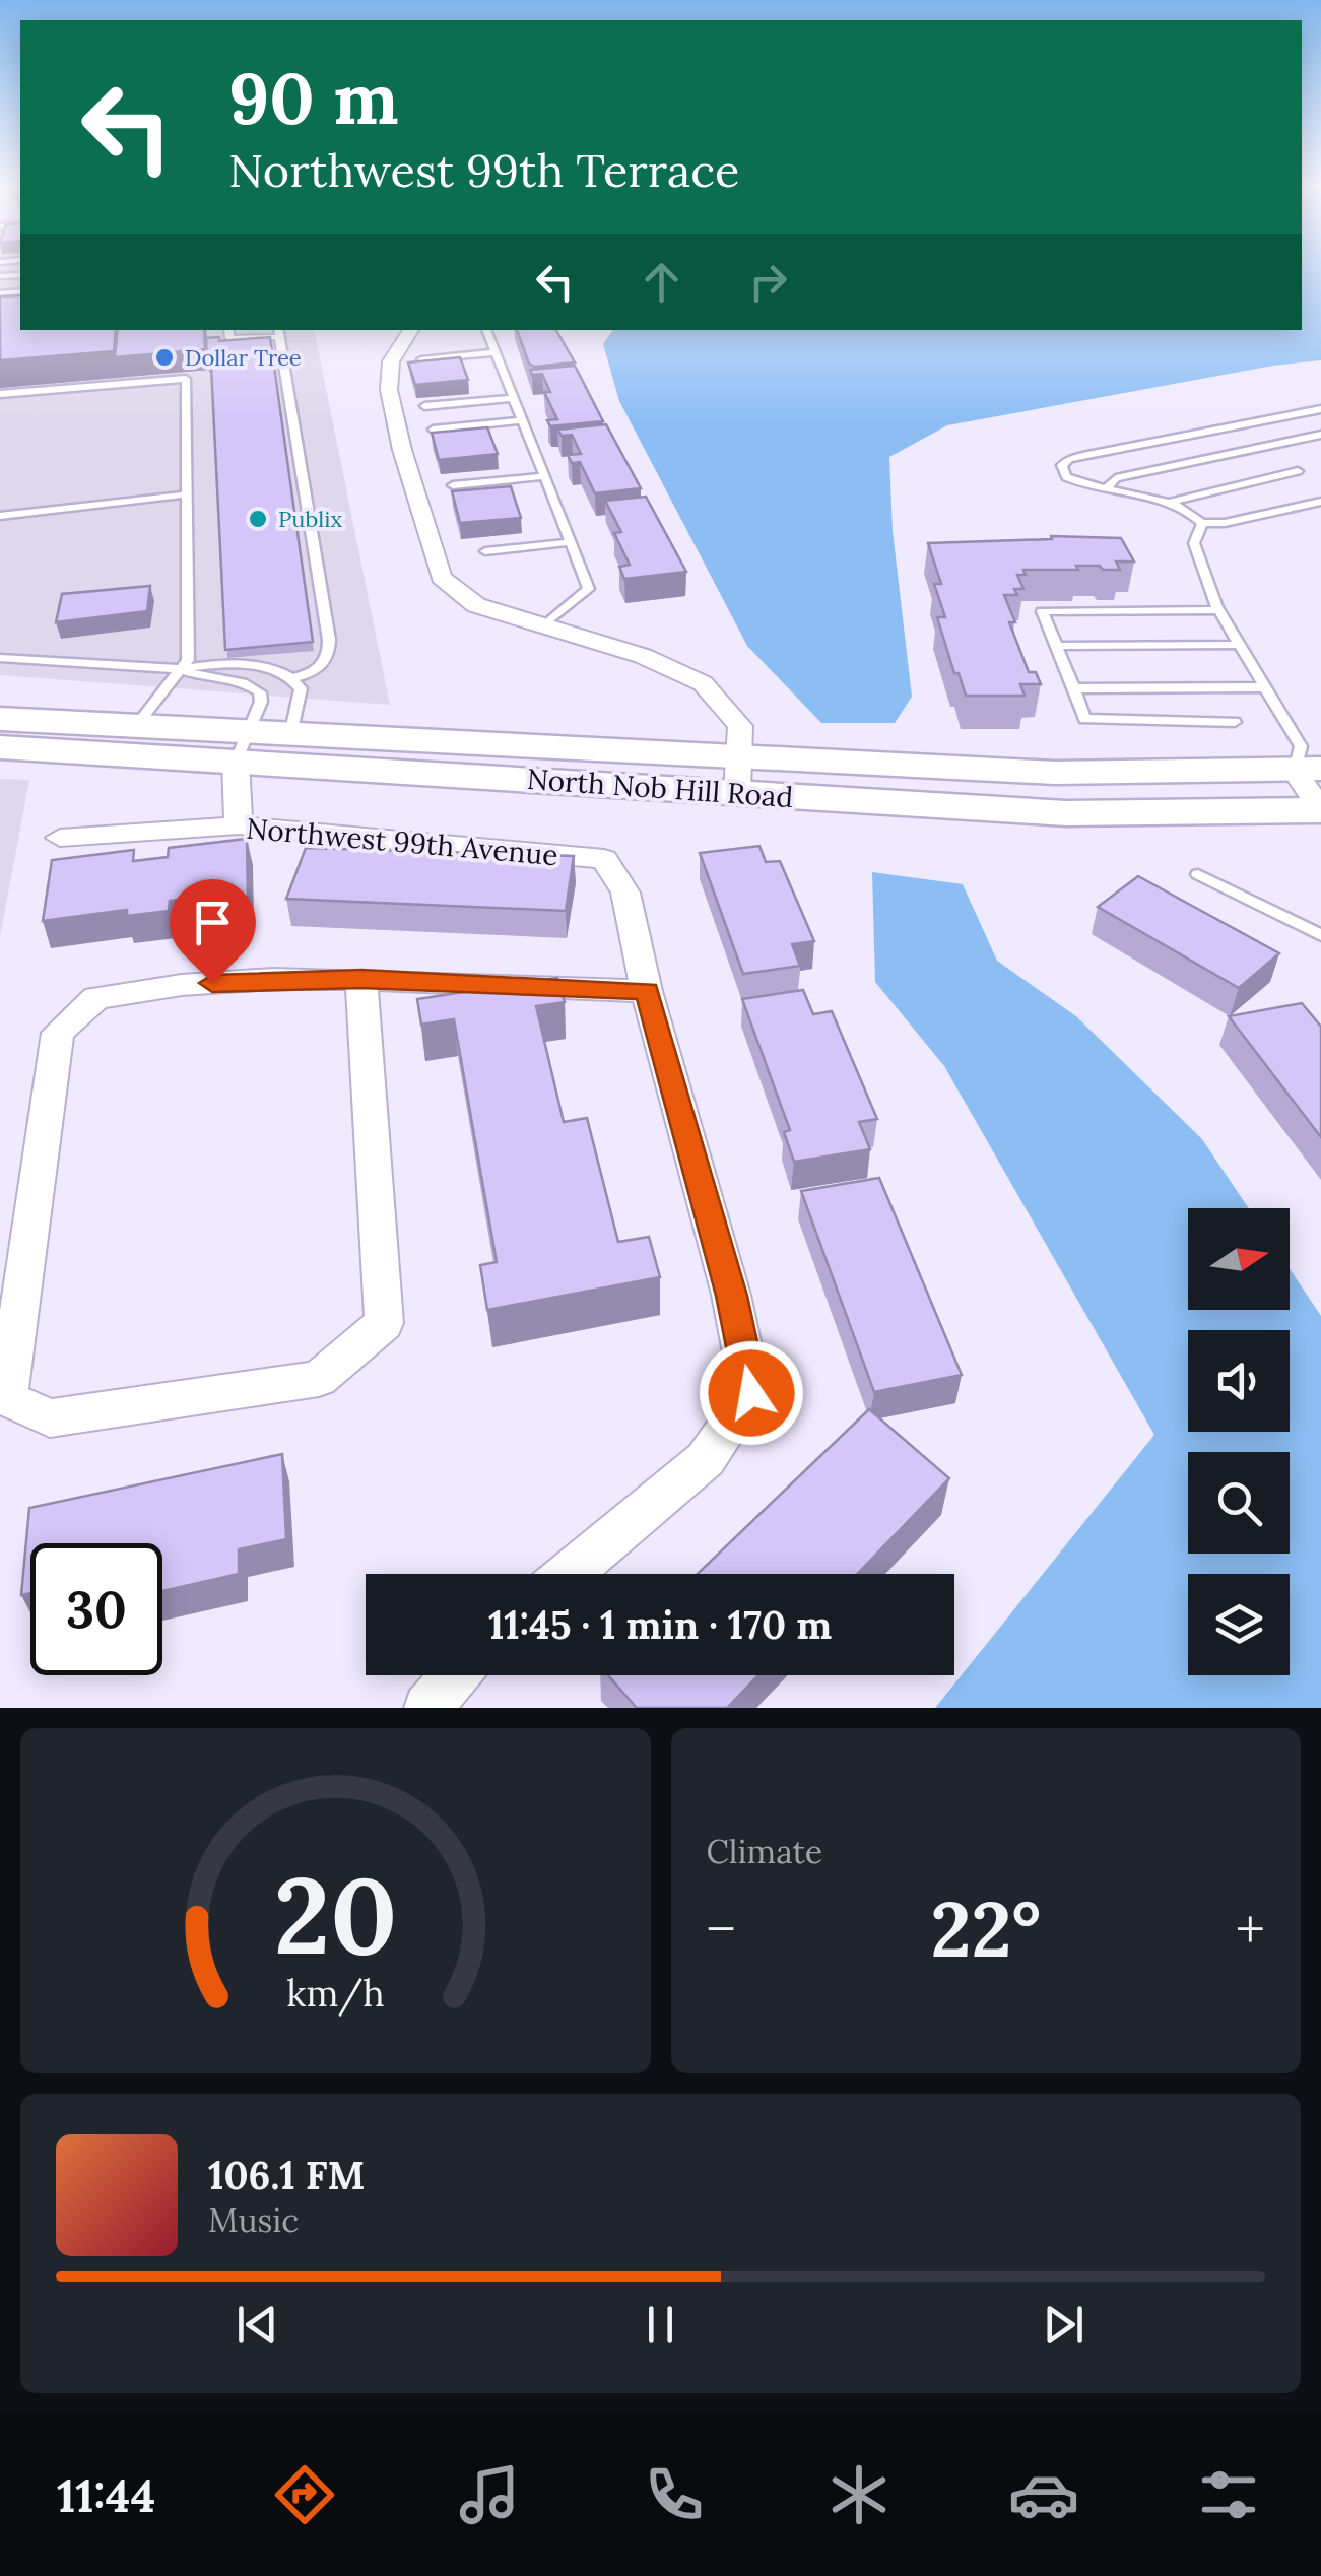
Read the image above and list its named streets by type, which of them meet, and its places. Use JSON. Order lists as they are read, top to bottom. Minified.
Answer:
{"streets":{"main road":["North Nob Hill Road"],"street":["Northwest 99th Avenue"]},"places":["Dollar Tree","Publix"],"north":"right","page":{"turn":["90 m","Northwest 99th Terrace"],"limit":"30","trip":"11:45 · 1 min · 170 m","tile":"Climate","heat":["−","22°","+"],"song":["106.1 FM","Music"],"tabs":"11:44","gauge":["20","km/h"]}}
